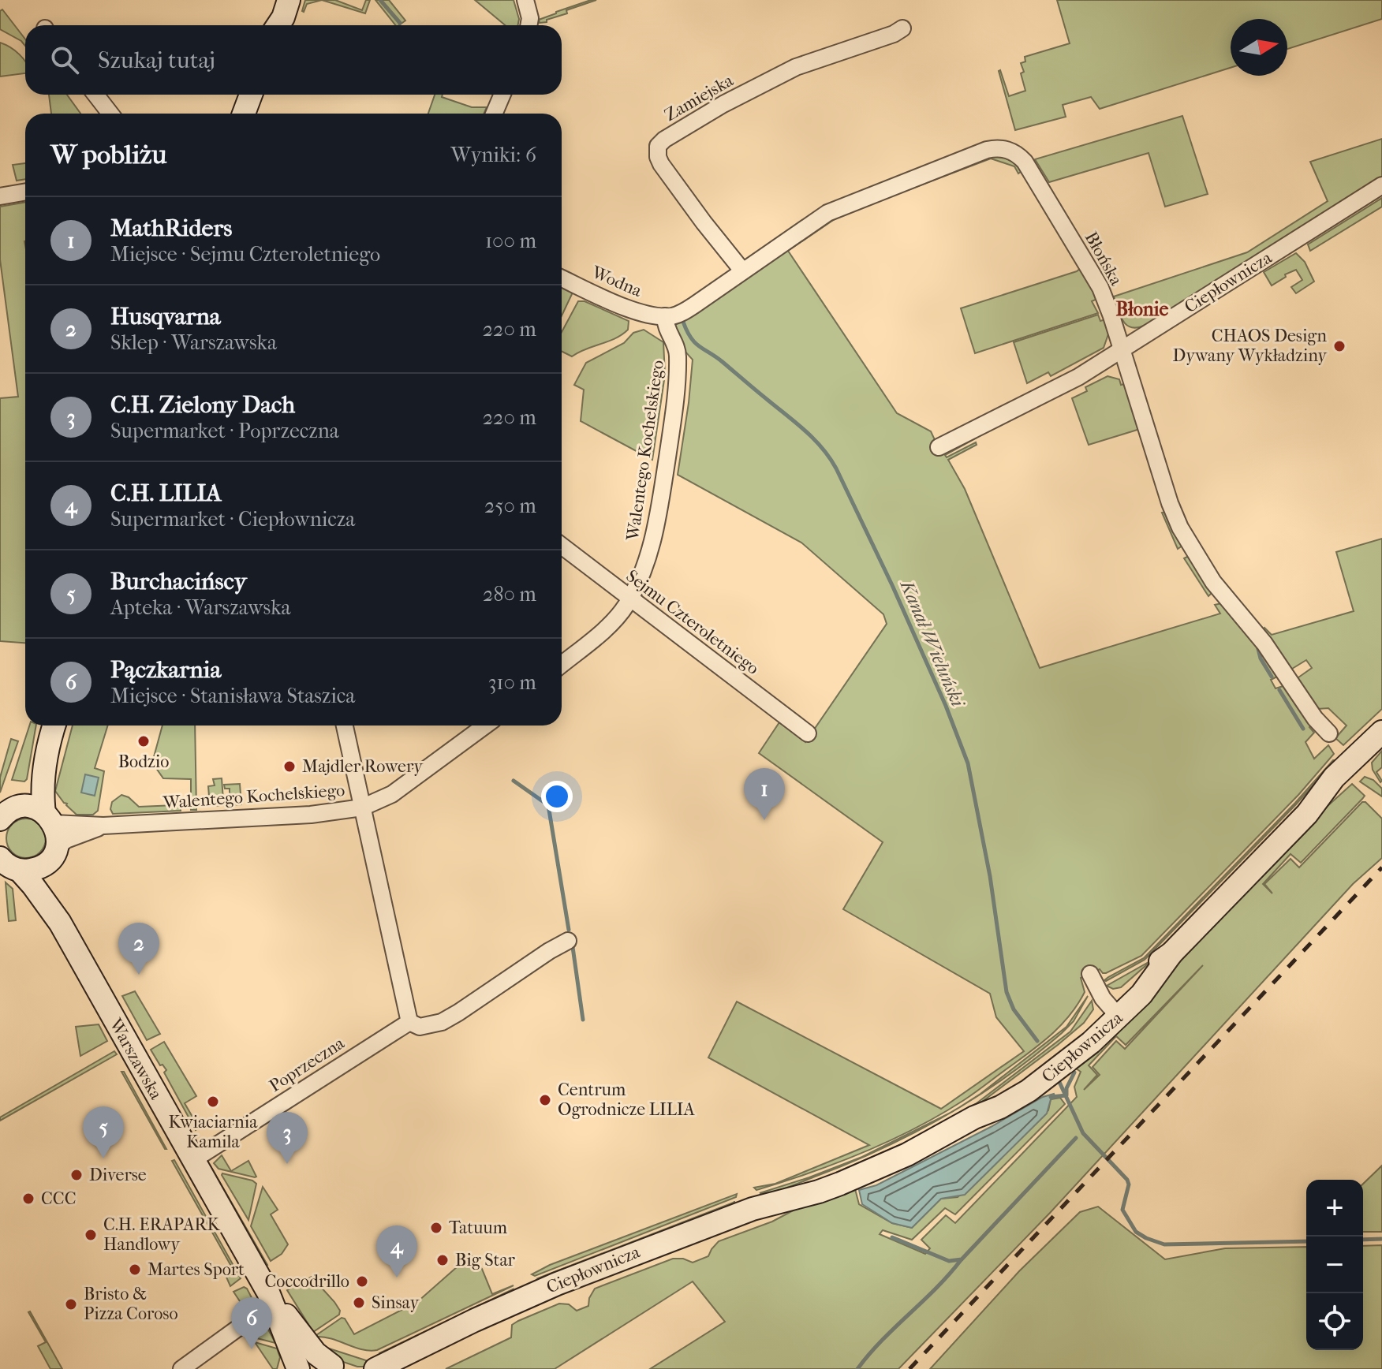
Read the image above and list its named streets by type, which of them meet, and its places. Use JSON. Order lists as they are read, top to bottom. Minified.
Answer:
{"streets":{"main road":["Ciepłownicza","Warszawska"],"street":["Zamiejska","Błońska","Wodna","Walentego Kochelskiego","Sejmu Czteroletniego","Poprzeczna"]},"crossings":[["Zamiejska","Błońska"],["Błońska","Wodna"],["Błońska","Ciepłownicza"],["Błońska","Walentego Kochelskiego"],["Wodna","Walentego Kochelskiego"],["Walentego Kochelskiego","Sejmu Czteroletniego"],["Walentego Kochelskiego","Warszawska"],["Warszawska","Poprzeczna"]],"districts":["Błonie"],"water":["Kanał Wieluński"],"places":["CHAOS Design Dywany Wykładziny","Bodzio","Majdler Rowery","Centrum Ogrodnicze LILIA","Kwiaciarnia Kamila","Diverse","CCC","Tatuum","C.H. ERAPARK Handlowy","Big Star","Martes Sport","Coccodrillo","Sinsay","Bristo & Pizza Coroso"],"north":"right","page":{"search":"Szukaj tutaj","heading":["W pobliżu","Wyniki: 6"],"list":[{"mark":"1","name":"MathRiders","note":"Miejsce · Sejmu Czteroletniego","value":"100 m"},{"mark":"2","name":"Husqvarna","note":"Sklep · Warszawska","value":"220 m"},{"mark":"3","name":"C.H. Zielony Dach","note":"Supermarket · Poprzeczna","value":"220 m"},{"mark":"4","name":"C.H. LILIA","note":"Supermarket · Ciepłownicza","value":"250 m"},{"mark":"5","name":"Burchacińscy","note":"Apteka · Warszawska","value":"280 m"},{"mark":"6","name":"Pączkarnia","note":"Miejsce · Stanisława Staszica","value":"310 m"}],"pins":["1","2","5","3","4","6"],"map_buttons":["+","−"]}}
